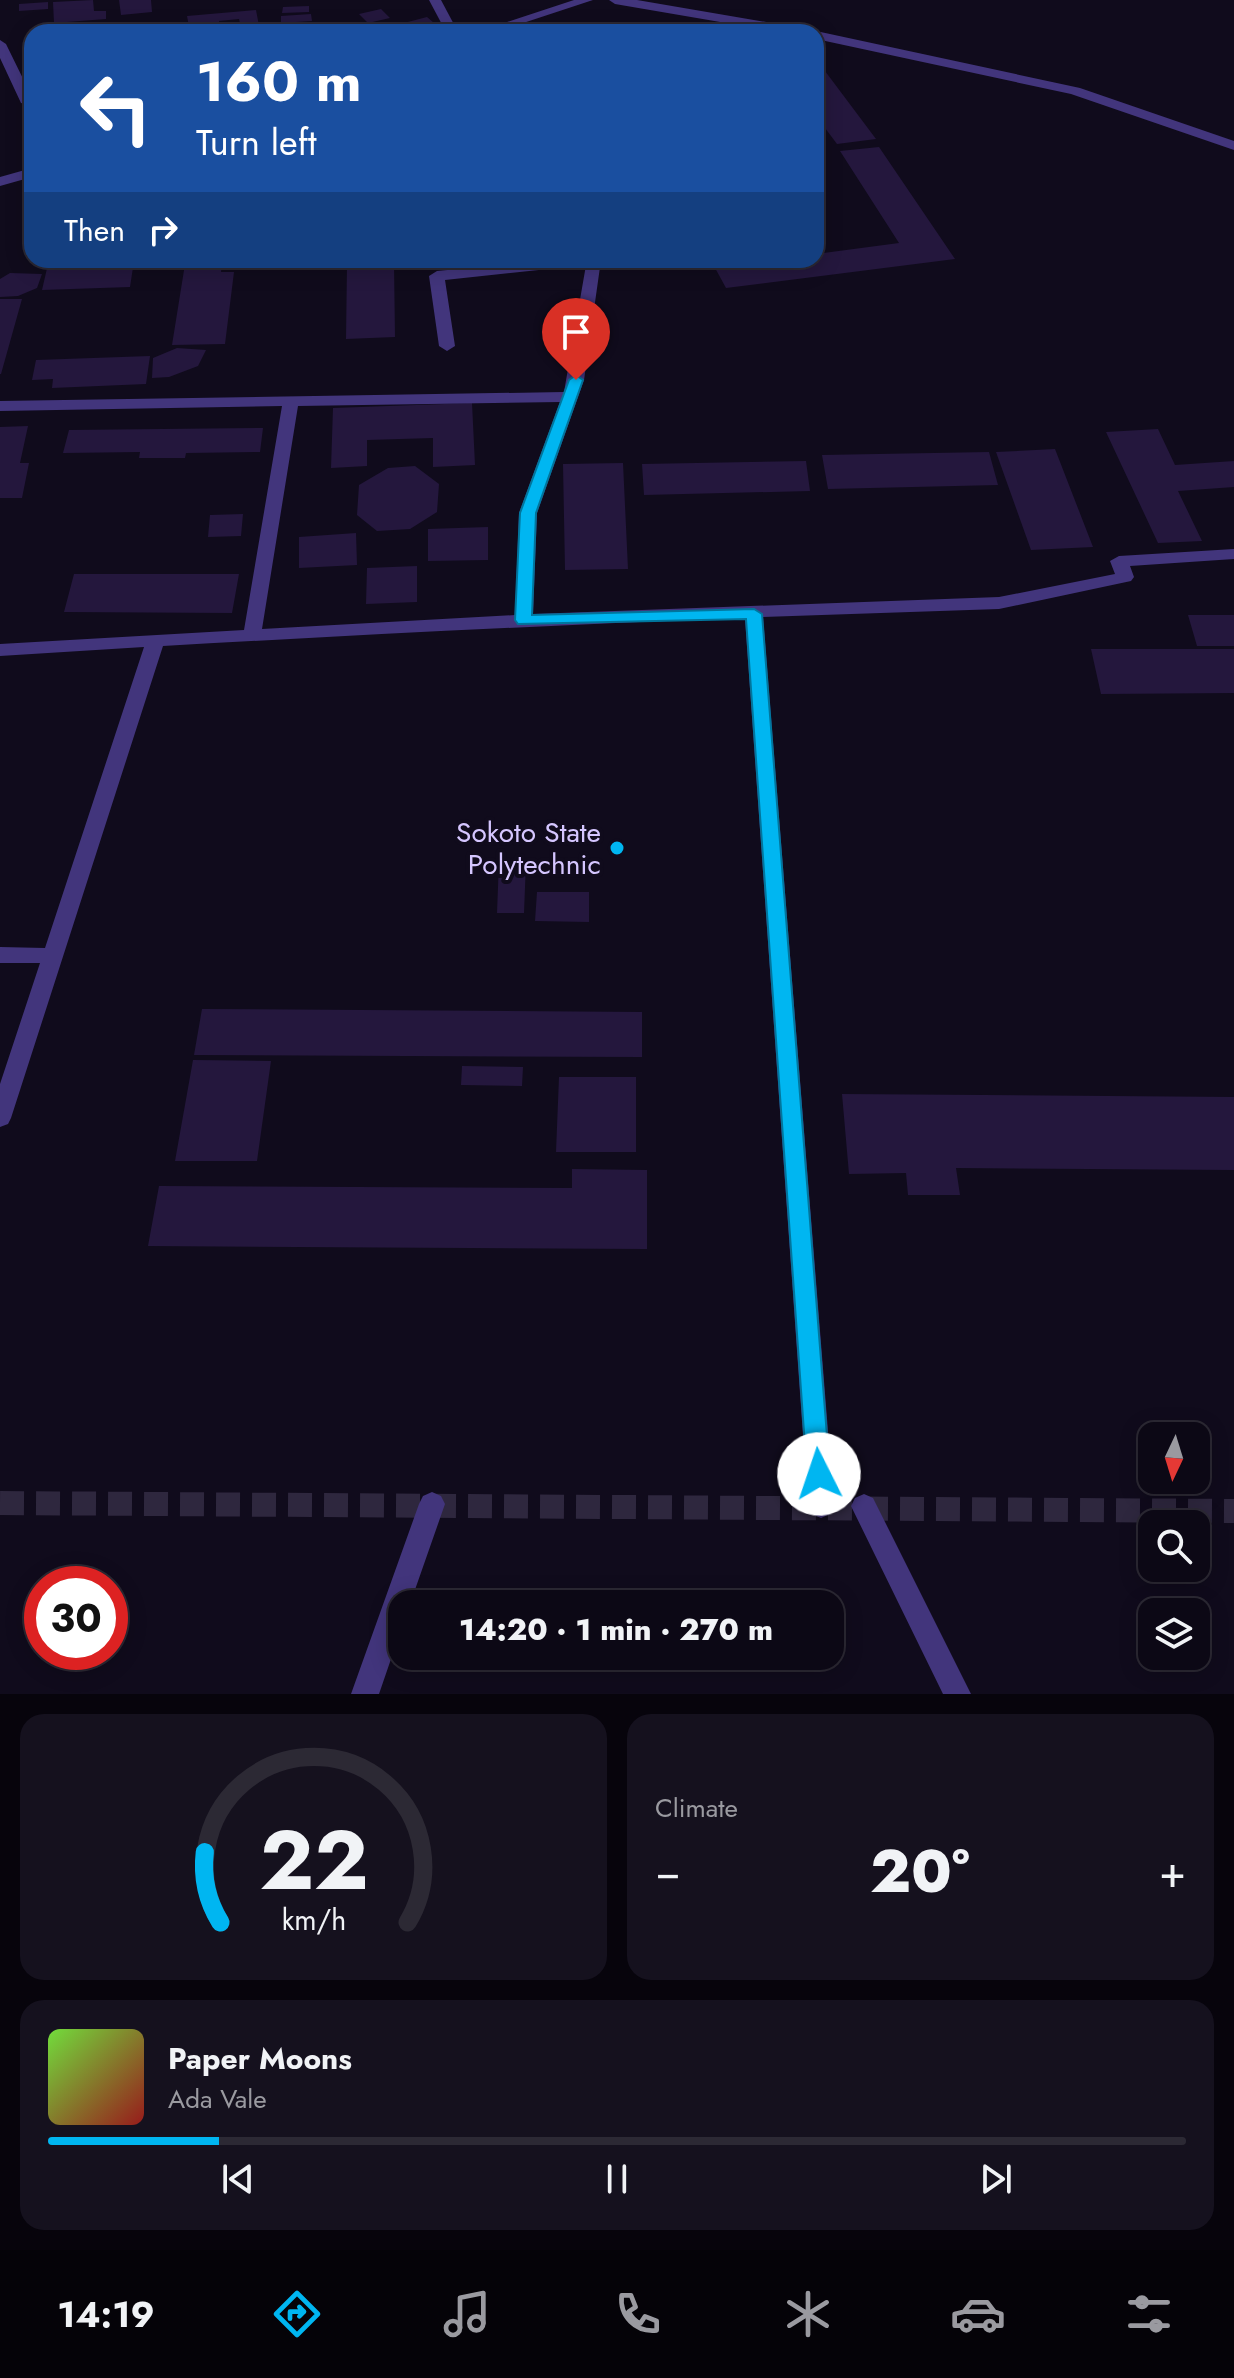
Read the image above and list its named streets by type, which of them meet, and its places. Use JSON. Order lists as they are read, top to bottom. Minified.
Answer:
{"places":["Sokoto State Polytechnic"],"north":"bottom","page":{"turn":["160 m","Turn left"],"then":"Then","limit":"30","trip":"14:20 · 1 min · 270 m","tile":"Climate","heat":["−","20°","+"],"song":["Paper Moons","Ada Vale"],"tabs":"14:19","gauge":["22","km/h"]}}
